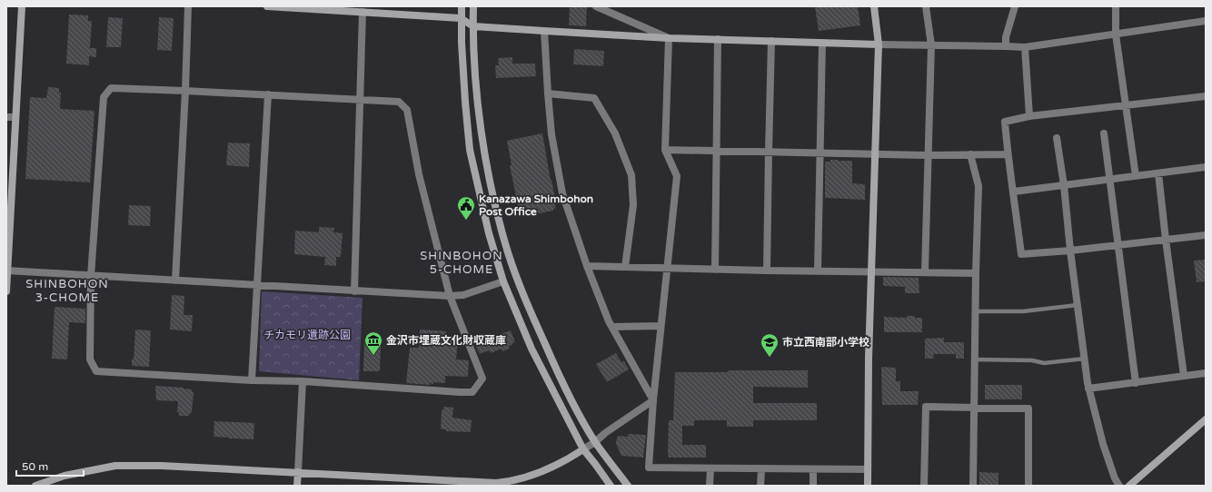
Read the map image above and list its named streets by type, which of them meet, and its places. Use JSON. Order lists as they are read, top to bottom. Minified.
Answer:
{"districts":["SHINBOHON 5-CHOME","SHINBOHON 3-CHOME"],"parks":["チカモリ遺跡公園"],"places":{"public building":["Kanazawa Shimbohon Post Office"],"museum":["金沢市埋蔵文化財収蔵庫"],"school or university":["市立西南部小学校"]},"scale_bar":"50 m"}
